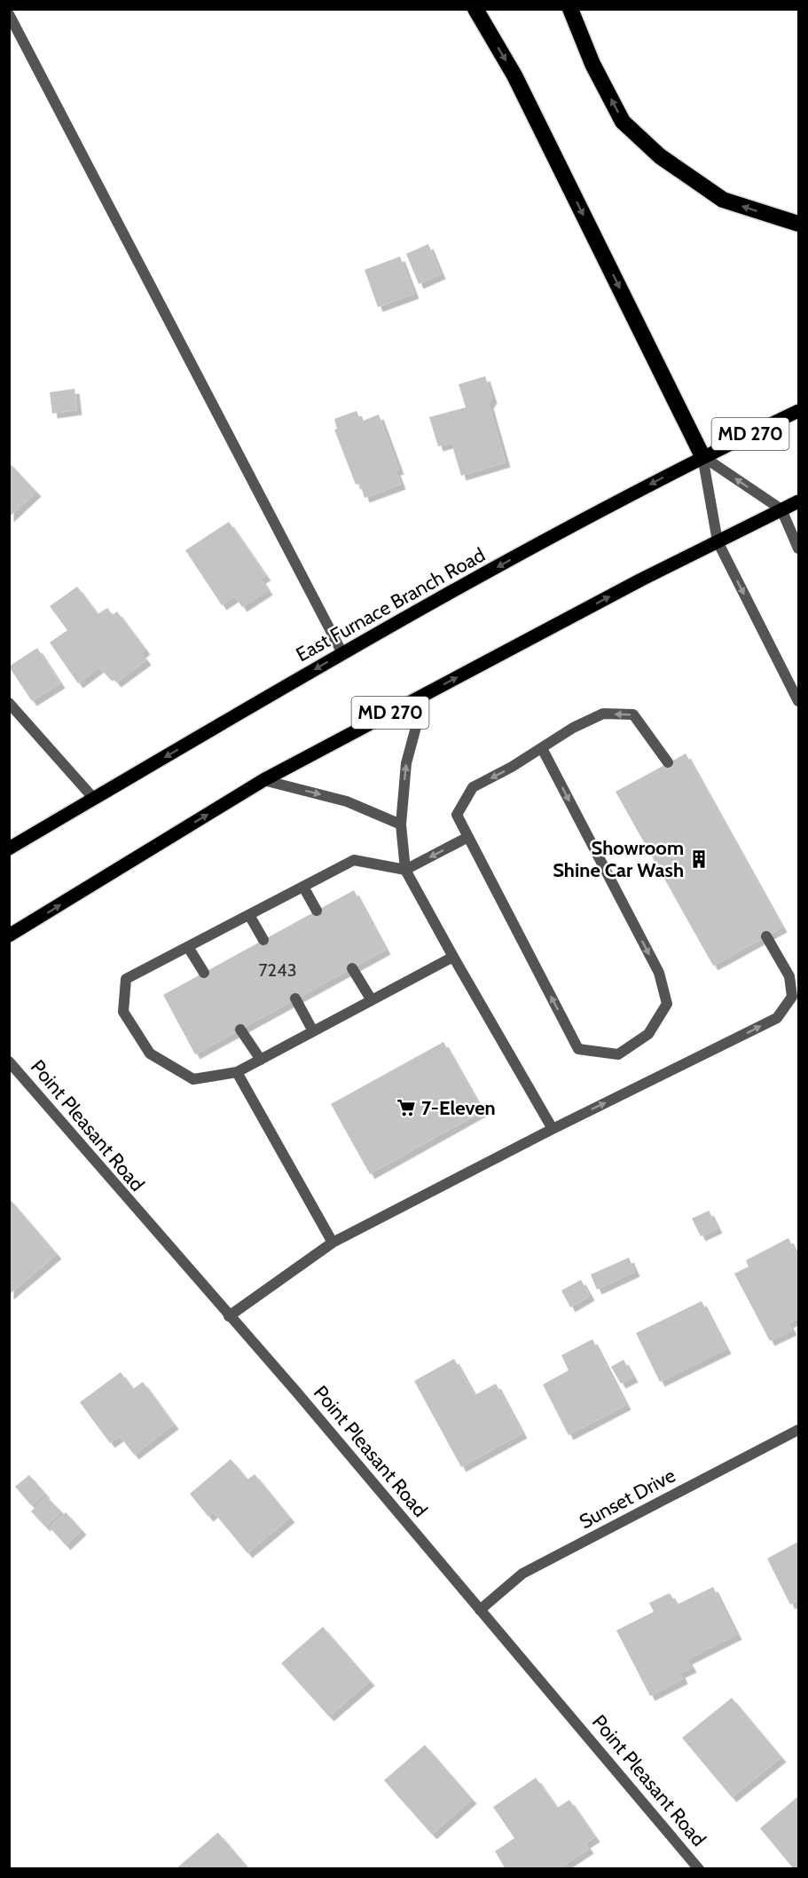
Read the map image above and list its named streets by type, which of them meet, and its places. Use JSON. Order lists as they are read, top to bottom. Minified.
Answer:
{"streets":{"main road":["MD 270","East Furnace Branch Road"],"street":["Point Pleasant Road","Sunset Drive"]},"crossings":[["Point Pleasant Road","Sunset Drive"]],"places":{"building":["Showroom Shine Car Wash"],"supermarket":["7-Eleven"]},"house_numbers":["7243"]}
